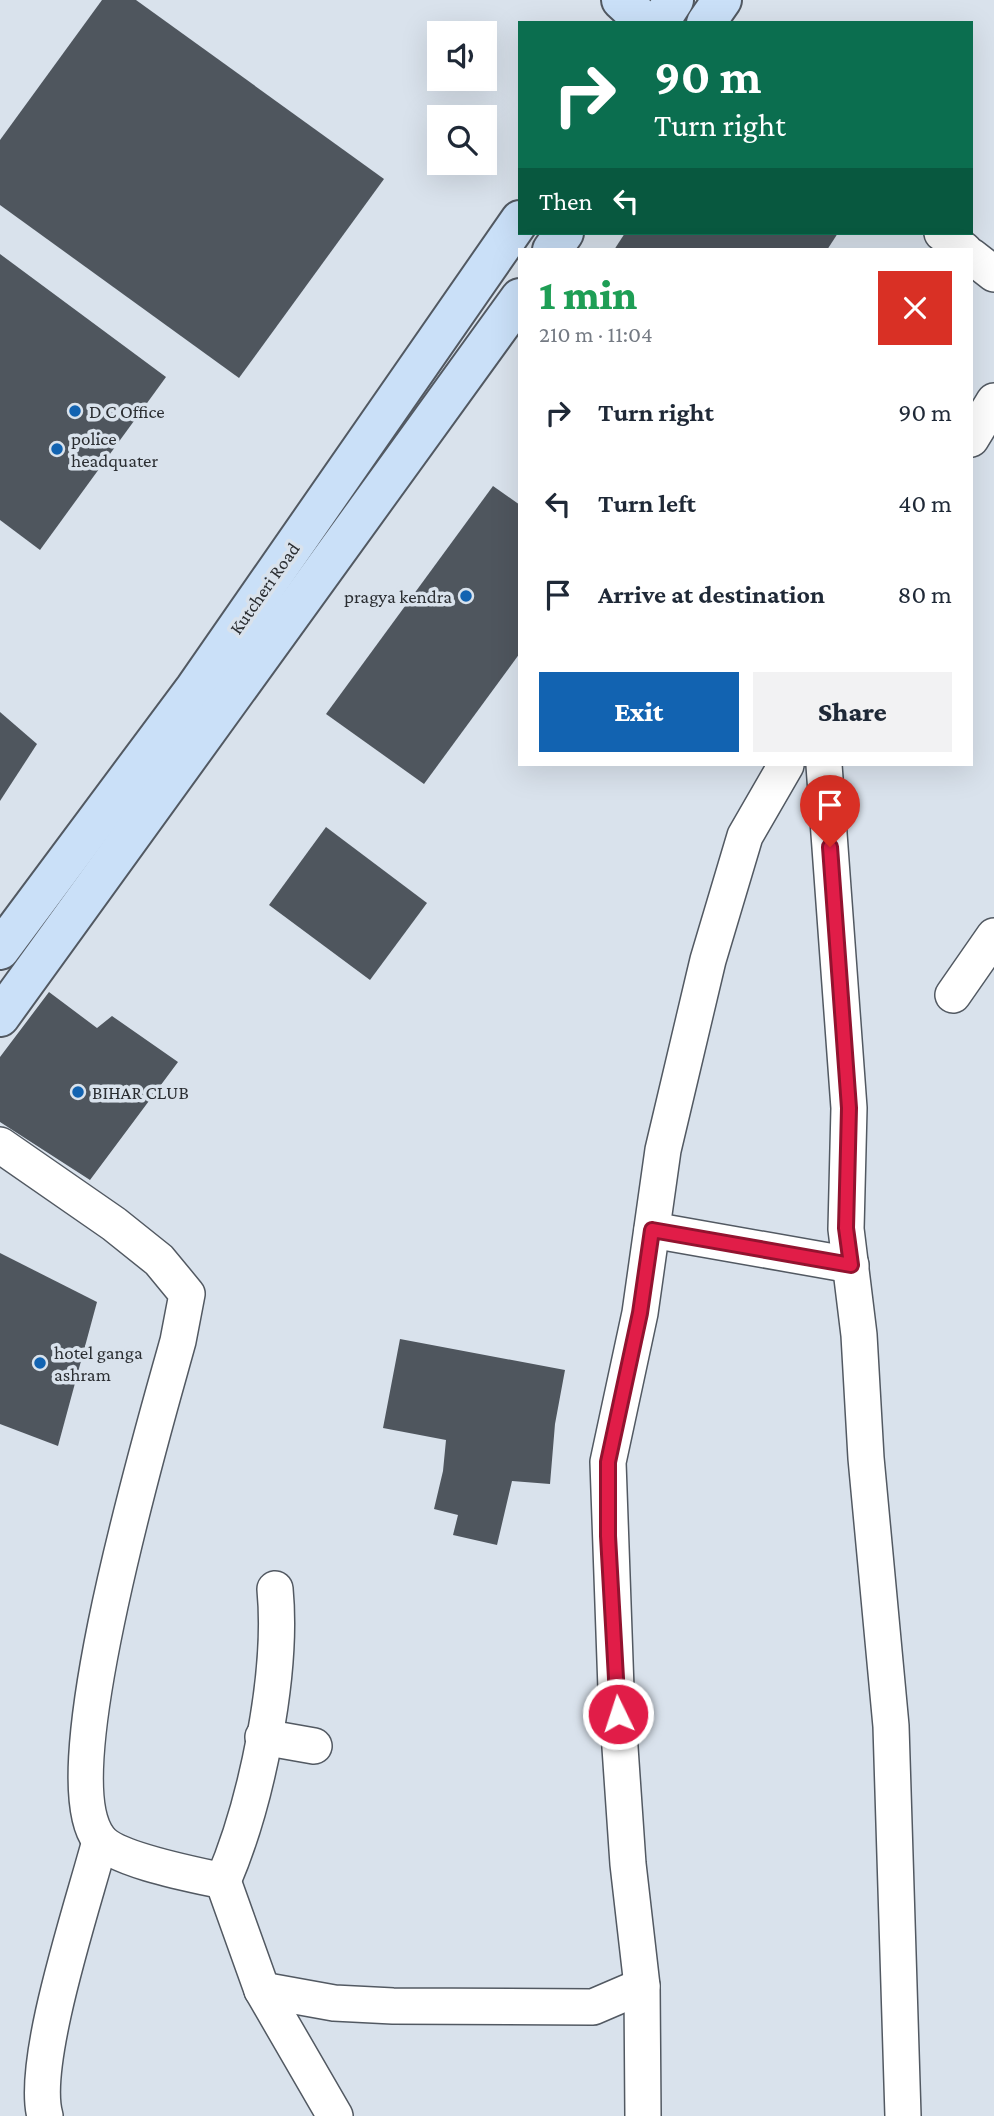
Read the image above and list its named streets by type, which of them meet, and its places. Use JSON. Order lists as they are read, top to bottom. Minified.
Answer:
{"streets":{"main road":["Kutcheri Road"]},"places":["D C Office","police headquater","pragya kendra","BIHAR CLUB","hotel ganga ashram"],"page":{"turn":["90 m","Turn right"],"then":"Then","heading":["1 min","210 m · 11:04"],"list":[{"name":"Turn right","value":"90 m"},{"name":"Turn left","value":"40 m"},{"name":"Arrive at destination","value":"80 m"}],"buttons":["Exit","Share"]}}
